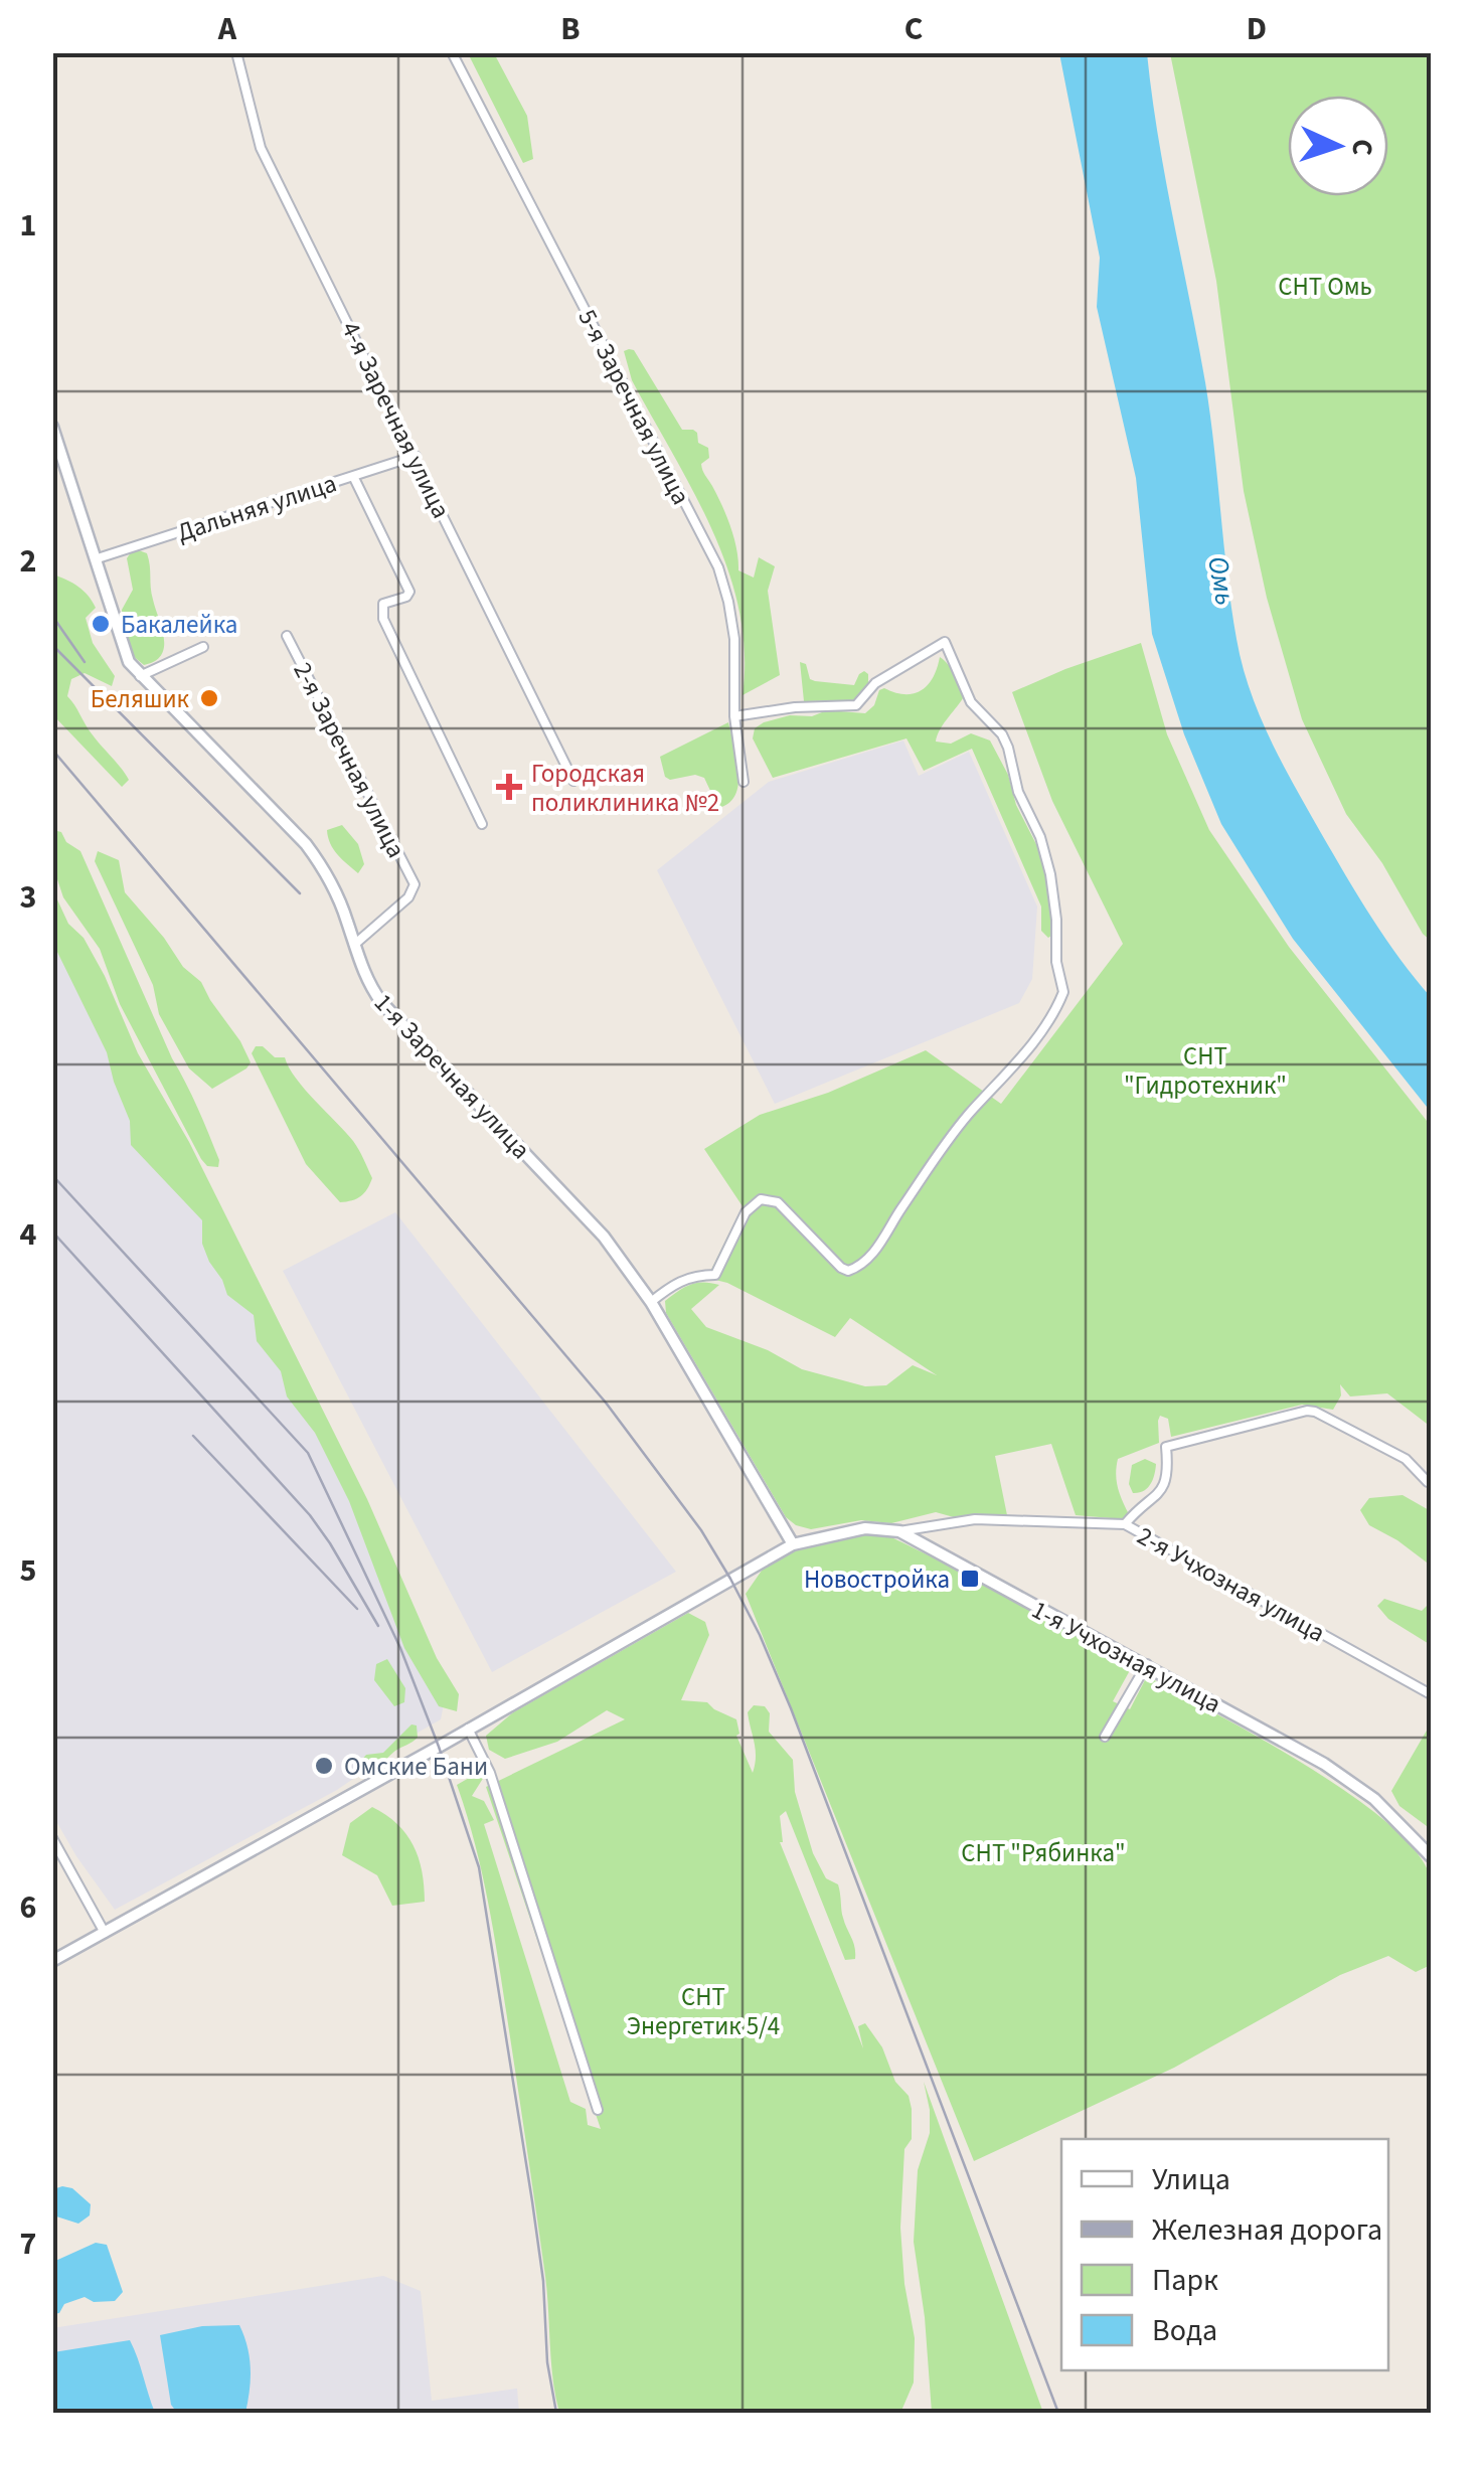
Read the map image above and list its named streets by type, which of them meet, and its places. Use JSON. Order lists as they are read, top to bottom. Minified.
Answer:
{"streets":{"street":["5-я Заречная улица","4-я Заречная улица","Дальняя улица","2-я Заречная улица","1-я Заречная улица","2-я Учхозная улица","1-я Учхозная улица"]},"crossings":[["4-я Заречная улица","Дальняя улица"],["Дальняя улица","1-я Заречная улица"],["2-я Заречная улица","1-я Заречная улица"],["1-я Заречная улица","1-я Учхозная улица"],["2-я Учхозная улица","1-я Учхозная улица"]],"water":["Омь"],"parks":["СНТ Омь","СНТ \"Гидротехник\"","СНТ \"Рябинка\"","СНТ Энергетик 5/4"],"places":{"other":["Бакалейка","Беляшик","Омские Бани"],"health":["Городская поликлиника №2"],"transit":["Новостройка"]},"legend":["Улица","Железная дорога","Парк","Вода"],"north":"right","grid":{"columns":["A","B","C","D"],"rows":["1","2","3","4","5","6","7"]}}
